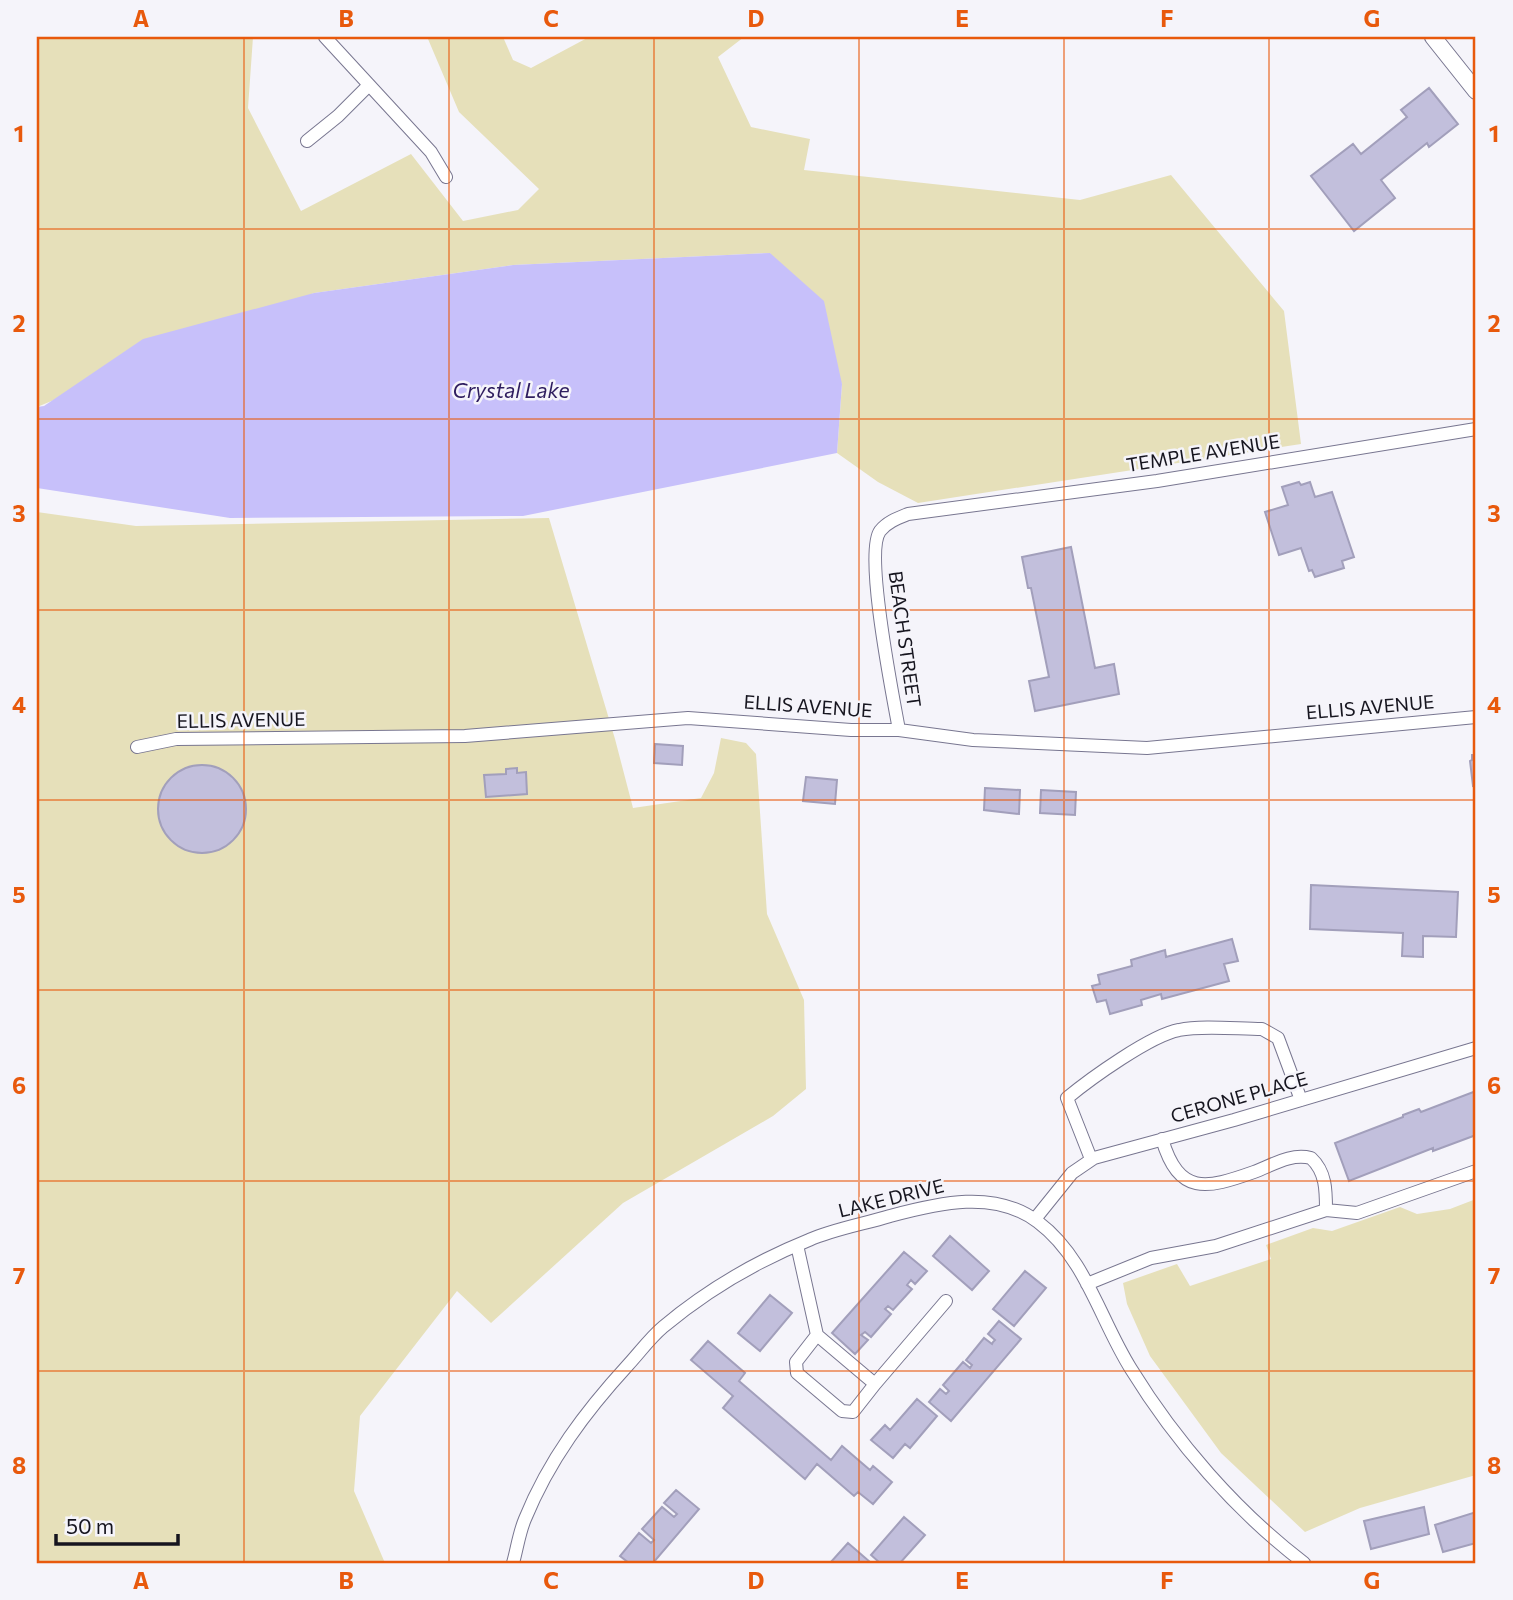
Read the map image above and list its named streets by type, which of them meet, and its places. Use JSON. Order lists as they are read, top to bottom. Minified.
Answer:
{"streets":{"street":["TEMPLE AVENUE","BEACH STREET","ELLIS AVENUE","CERONE PLACE","LAKE DRIVE"]},"crossings":[["TEMPLE AVENUE","BEACH STREET"],["BEACH STREET","ELLIS AVENUE"],["CERONE PLACE","LAKE DRIVE"]],"water":["Crystal Lake"],"scale_bar":"50 m","grid":{"columns":["A","B","C","D","E","F","G"],"rows":["1","2","3","4","5","6","7","8"]}}
